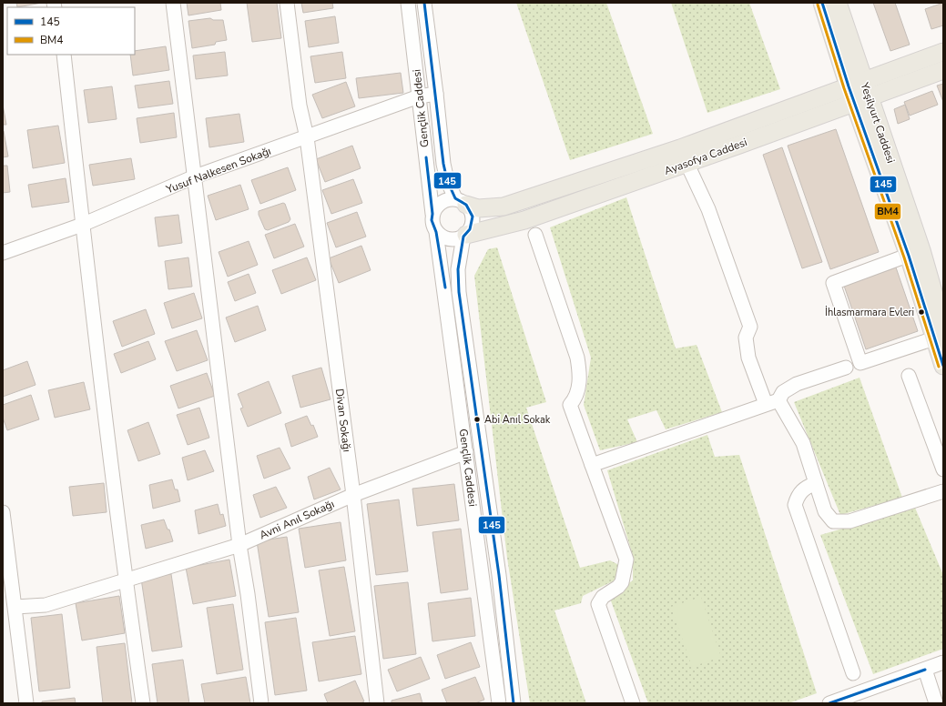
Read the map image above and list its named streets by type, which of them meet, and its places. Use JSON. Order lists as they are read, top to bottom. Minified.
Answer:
{"streets":{"main road":["Yeşilyurt Caddesi","Ayasofya Caddesi"],"street":["Gençlik Caddesi","Yusuf Nalkesen Sokağı","Divan Sokağı","Avni Anıl Sokağı"]},"crossings":[["Gençlik Caddesi","Ayasofya Caddesi"],["Gençlik Caddesi","Yusuf Nalkesen Sokağı"],["Gençlik Caddesi","Avni Anıl Sokağı"],["Yeşilyurt Caddesi","Ayasofya Caddesi"],["Yusuf Nalkesen Sokağı","Divan Sokağı"],["Divan Sokağı","Avni Anıl Sokağı"]],"places":["İhlasmarmara Evleri","Abi Anıl Sokak"],"lines":["transit line 145","transit line BM4"],"legend":["145","BM4"]}
